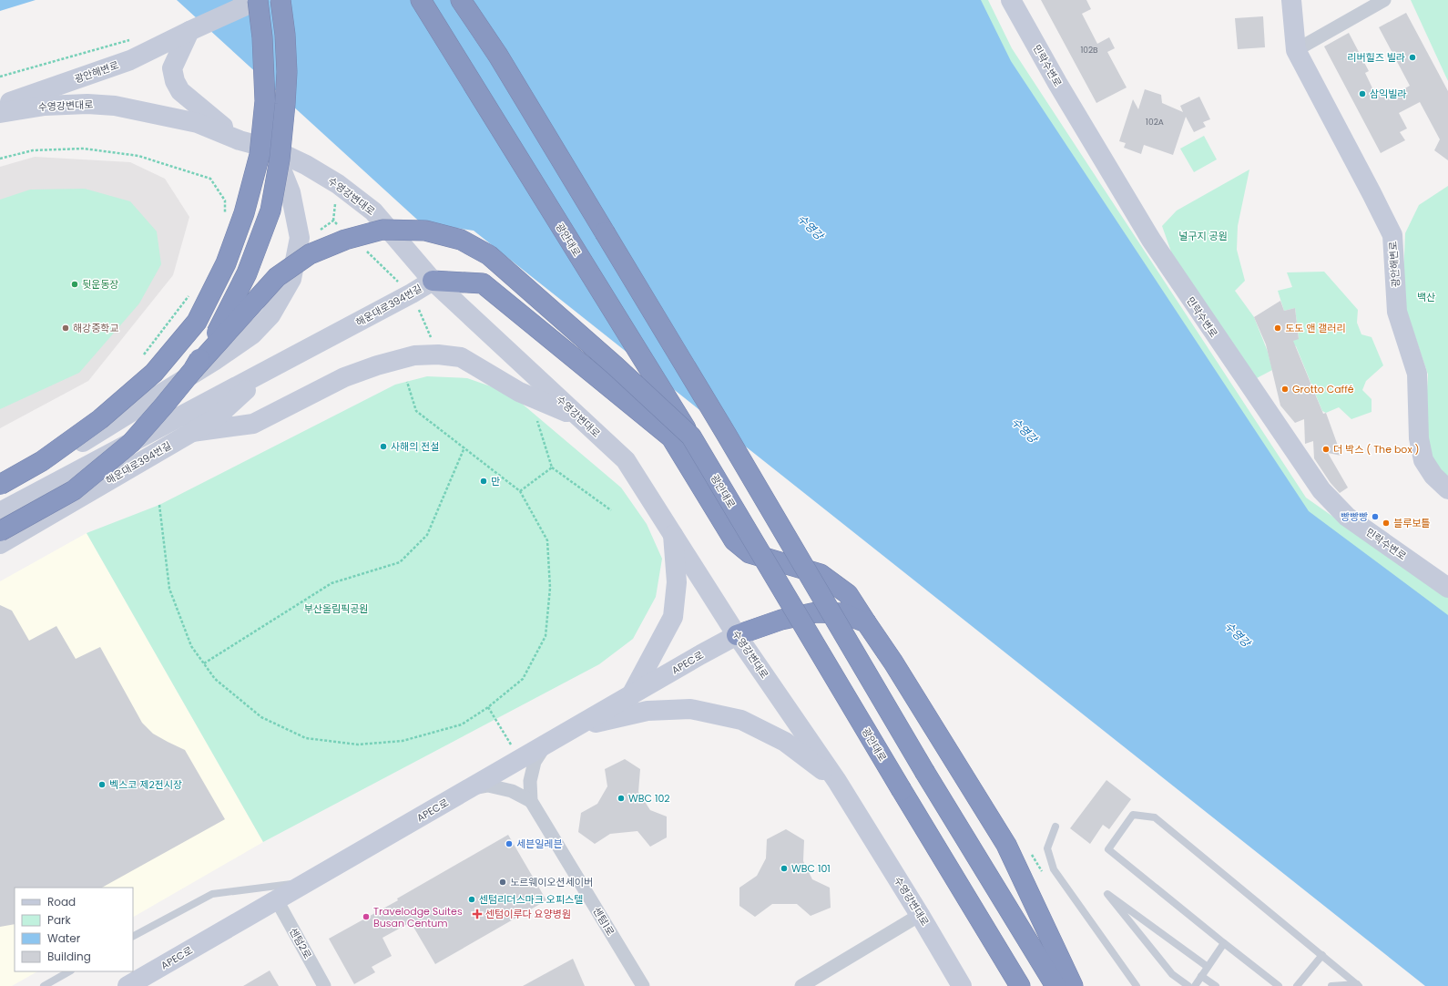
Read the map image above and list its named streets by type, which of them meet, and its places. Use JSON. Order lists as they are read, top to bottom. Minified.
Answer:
{"streets":{"highway":["광안대로"],"main road":["민락수변로","광안해변로","수영강변대로","해운대로394번길","APEC로"],"street":["센텀1로","센텀2로"]},"crossings":[["수영강변대로","해운대로394번길"],["수영강변대로","APEC로"],["APEC로","센텀2로"]],"water":["수영강"],"parks":["널구지 공원","백산","부산올림픽공원"],"places":{"other":["리버힐즈 빌라","삼익빌라","뒷운동장","해강중학교","도도 앤 갤러리","Grotto Caffé","사해의 전설","더 박스 ( The box )","만","빵빵빵","블루보틀","벡스코 제2전시장","WBC 102","세븐일레븐","WBC 101","노르웨이오션세이버","센텀리더스마크 오피스텔","Travelodge Suites Busan Centum"],"health":["센텀이루다 요양병원"]},"house_numbers":["102B","102A"],"legend":["Road","Park","Water","Building"]}
